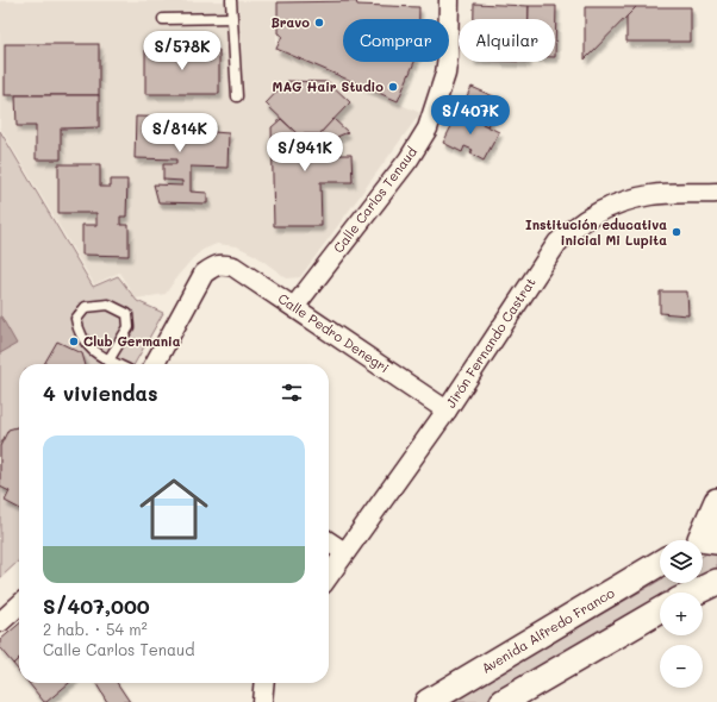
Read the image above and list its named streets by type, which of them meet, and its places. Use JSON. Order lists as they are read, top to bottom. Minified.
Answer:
{"streets":{"street":["Calle Carlos Tenaud","Calle Pedro Denegri","Jirón Fernando Castrat","Avenida Alfredo Franco"]},"crossings":[["Calle Carlos Tenaud","Calle Pedro Denegri"],["Calle Pedro Denegri","Jirón Fernando Castrat"]],"places":["Bravo","MAG Hair Studio","Institución educativa inicial Mi Lupita","Club Germania"],"page":{"chip":["Comprar","Alquilar"],"price":["S/578K","S/407K","S/814K","S/941K"],"heading":"4 viviendas","list":[{"name":"S/407,000","note":"2 hab. · 54 m² · Calle Carlos Tenaud"}],"map_buttons":["+","−"]}}
